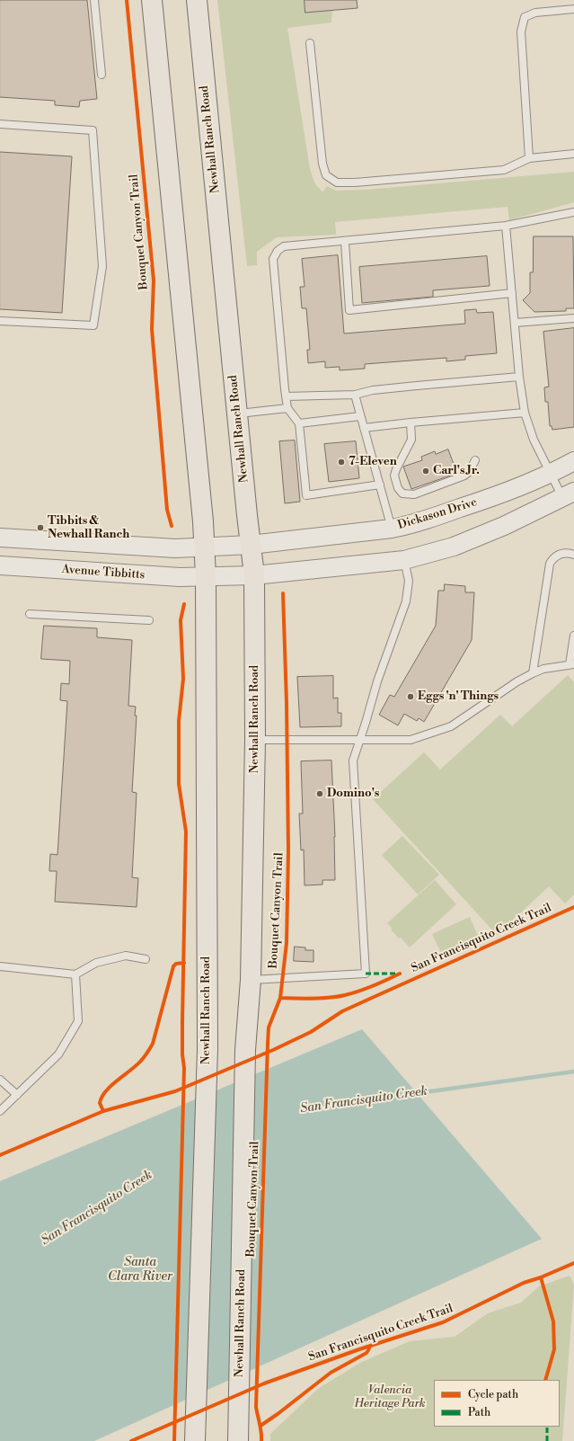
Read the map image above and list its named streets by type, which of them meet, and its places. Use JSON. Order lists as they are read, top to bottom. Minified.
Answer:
{"streets":{"main road":["Newhall Ranch Road"],"street":["Dickason Drive","Avenue Tibbitts"],"cycle path":["Bouquet Canyon Trail","San Francisquito Creek Trail"]},"crossings":[["Newhall Ranch Road","Dickason Drive"],["Newhall Ranch Road","Avenue Tibbitts"]],"water":["San Francisquito Creek","Santa Clara River"],"parks":["Valencia Heritage Park"],"places":["7-Eleven","Carl's Jr.","Tibbits & Newhall Ranch","Eggs 'n' Things","Domino's"],"legend":["Cycle path","Path"]}
